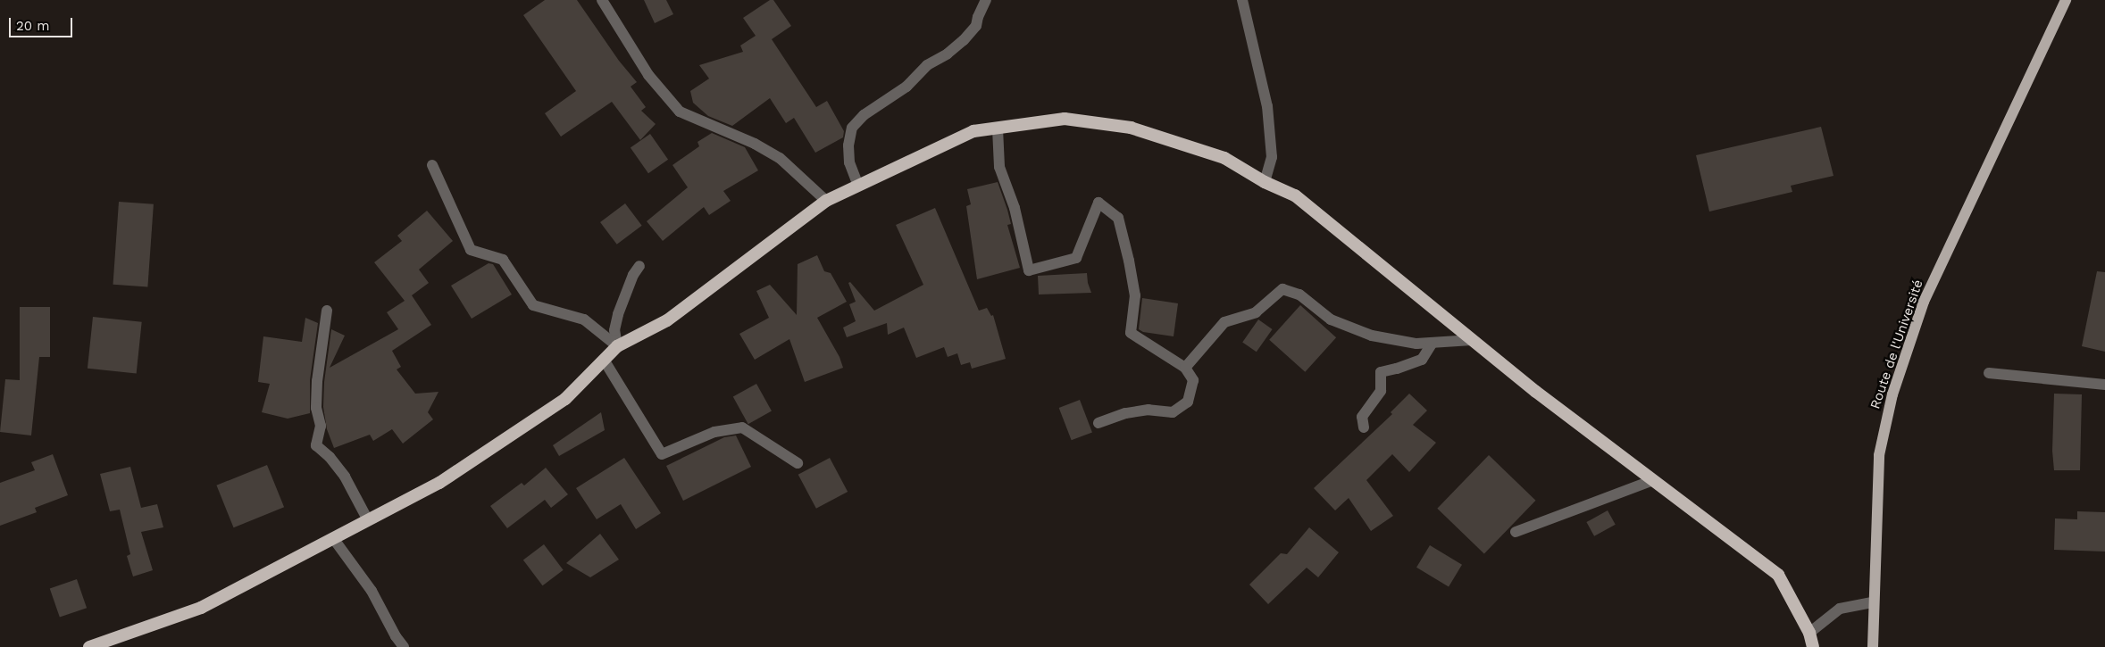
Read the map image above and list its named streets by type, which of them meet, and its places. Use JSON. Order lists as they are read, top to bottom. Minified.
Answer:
{"streets":{"main road":["Route de l'Université"]},"scale_bar":"20 m"}
